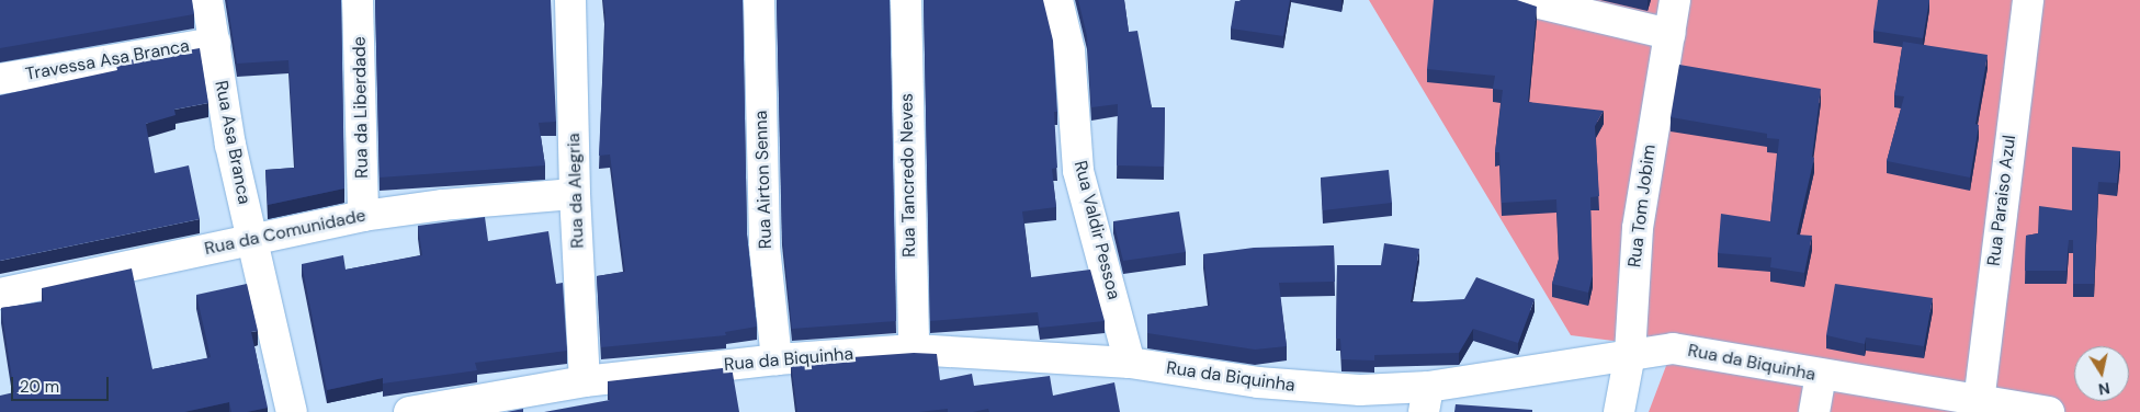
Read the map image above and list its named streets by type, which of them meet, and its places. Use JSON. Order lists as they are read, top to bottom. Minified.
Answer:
{"streets":{"street":["Travessa Asa Branca","Rua da Liberdade","Rua Asa Branca","Rua Tancredo Neves","Rua Airton Senna","Rua da Alegria","Rua Paraiso Azul","Rua Tom Jobim","Rua Valdir Pessoa","Rua da Comunidade","Rua da Biquinha"]},"crossings":[["Travessa Asa Branca","Rua Asa Branca"],["Rua da Liberdade","Rua da Comunidade"],["Rua Asa Branca","Rua da Comunidade"],["Rua Tancredo Neves","Rua da Biquinha"],["Rua Airton Senna","Rua da Biquinha"],["Rua da Alegria","Rua da Comunidade"],["Rua da Alegria","Rua da Biquinha"],["Rua Paraiso Azul","Rua da Biquinha"],["Rua Tom Jobim","Rua da Biquinha"],["Rua Valdir Pessoa","Rua da Biquinha"]],"scale_bar":"20 m","north":"bottom"}
